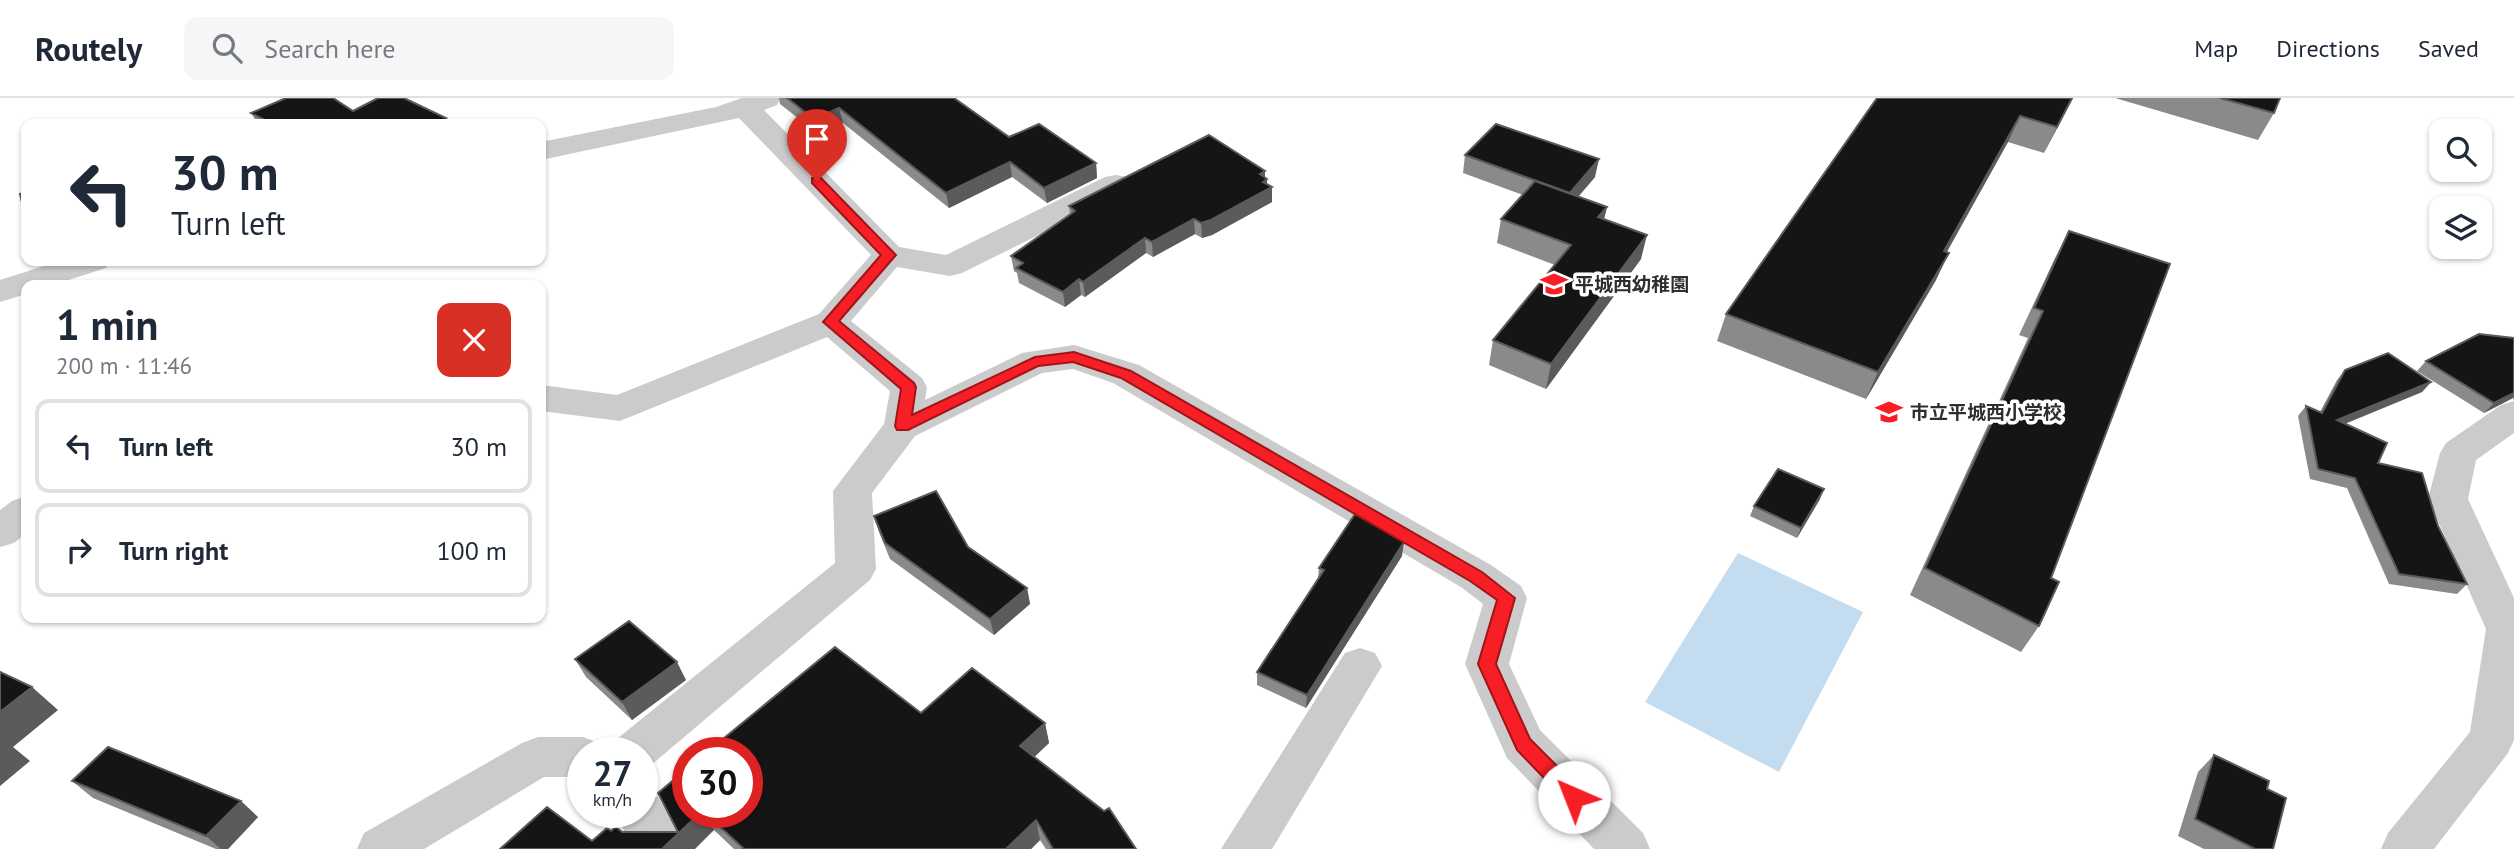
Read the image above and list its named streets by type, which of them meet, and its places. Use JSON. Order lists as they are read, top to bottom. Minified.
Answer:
{"places":{"school or university":["平城西幼稚園","市立平城西小学校"]},"page":{"header":"Routely","search":"Search here","nav":["Map","Directions","Saved"],"turn":["30 m","Turn left"],"heading":["1 min","200 m · 11:46"],"list":[{"name":"Turn left","value":"30 m"},{"name":"Turn right","value":"100 m"}],"speed":"27 km/h","limit":"30"}}
